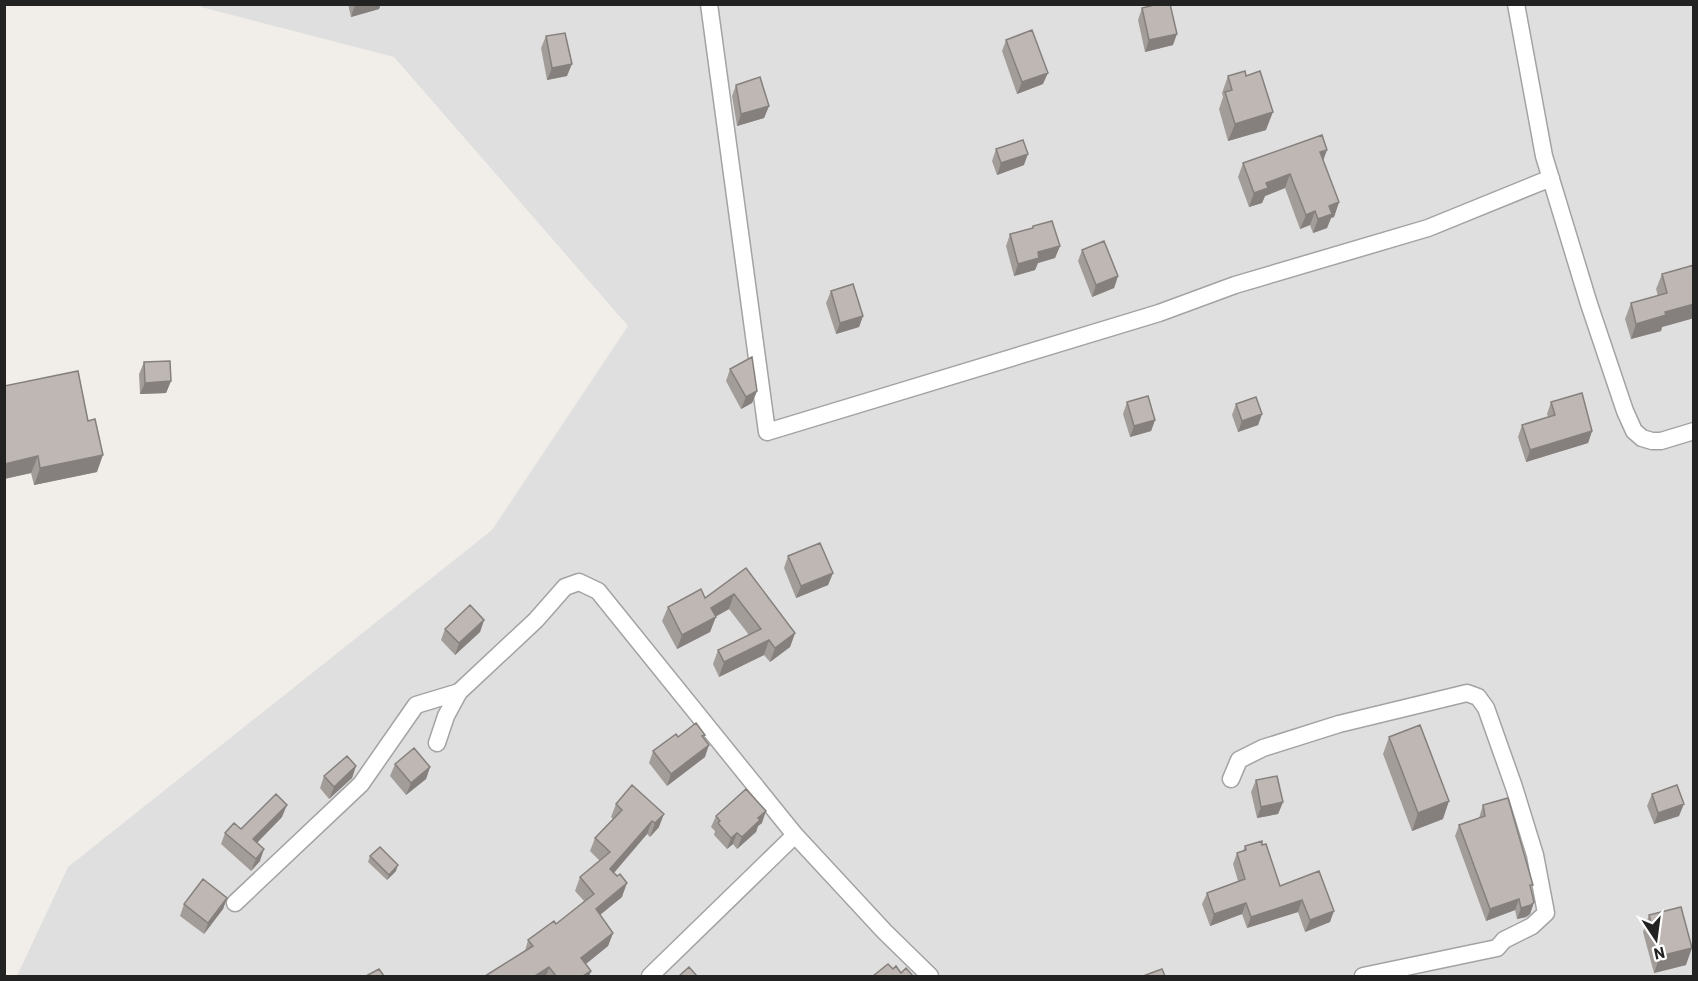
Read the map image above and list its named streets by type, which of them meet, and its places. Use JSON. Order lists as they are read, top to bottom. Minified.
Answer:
{"north":"bottom"}
